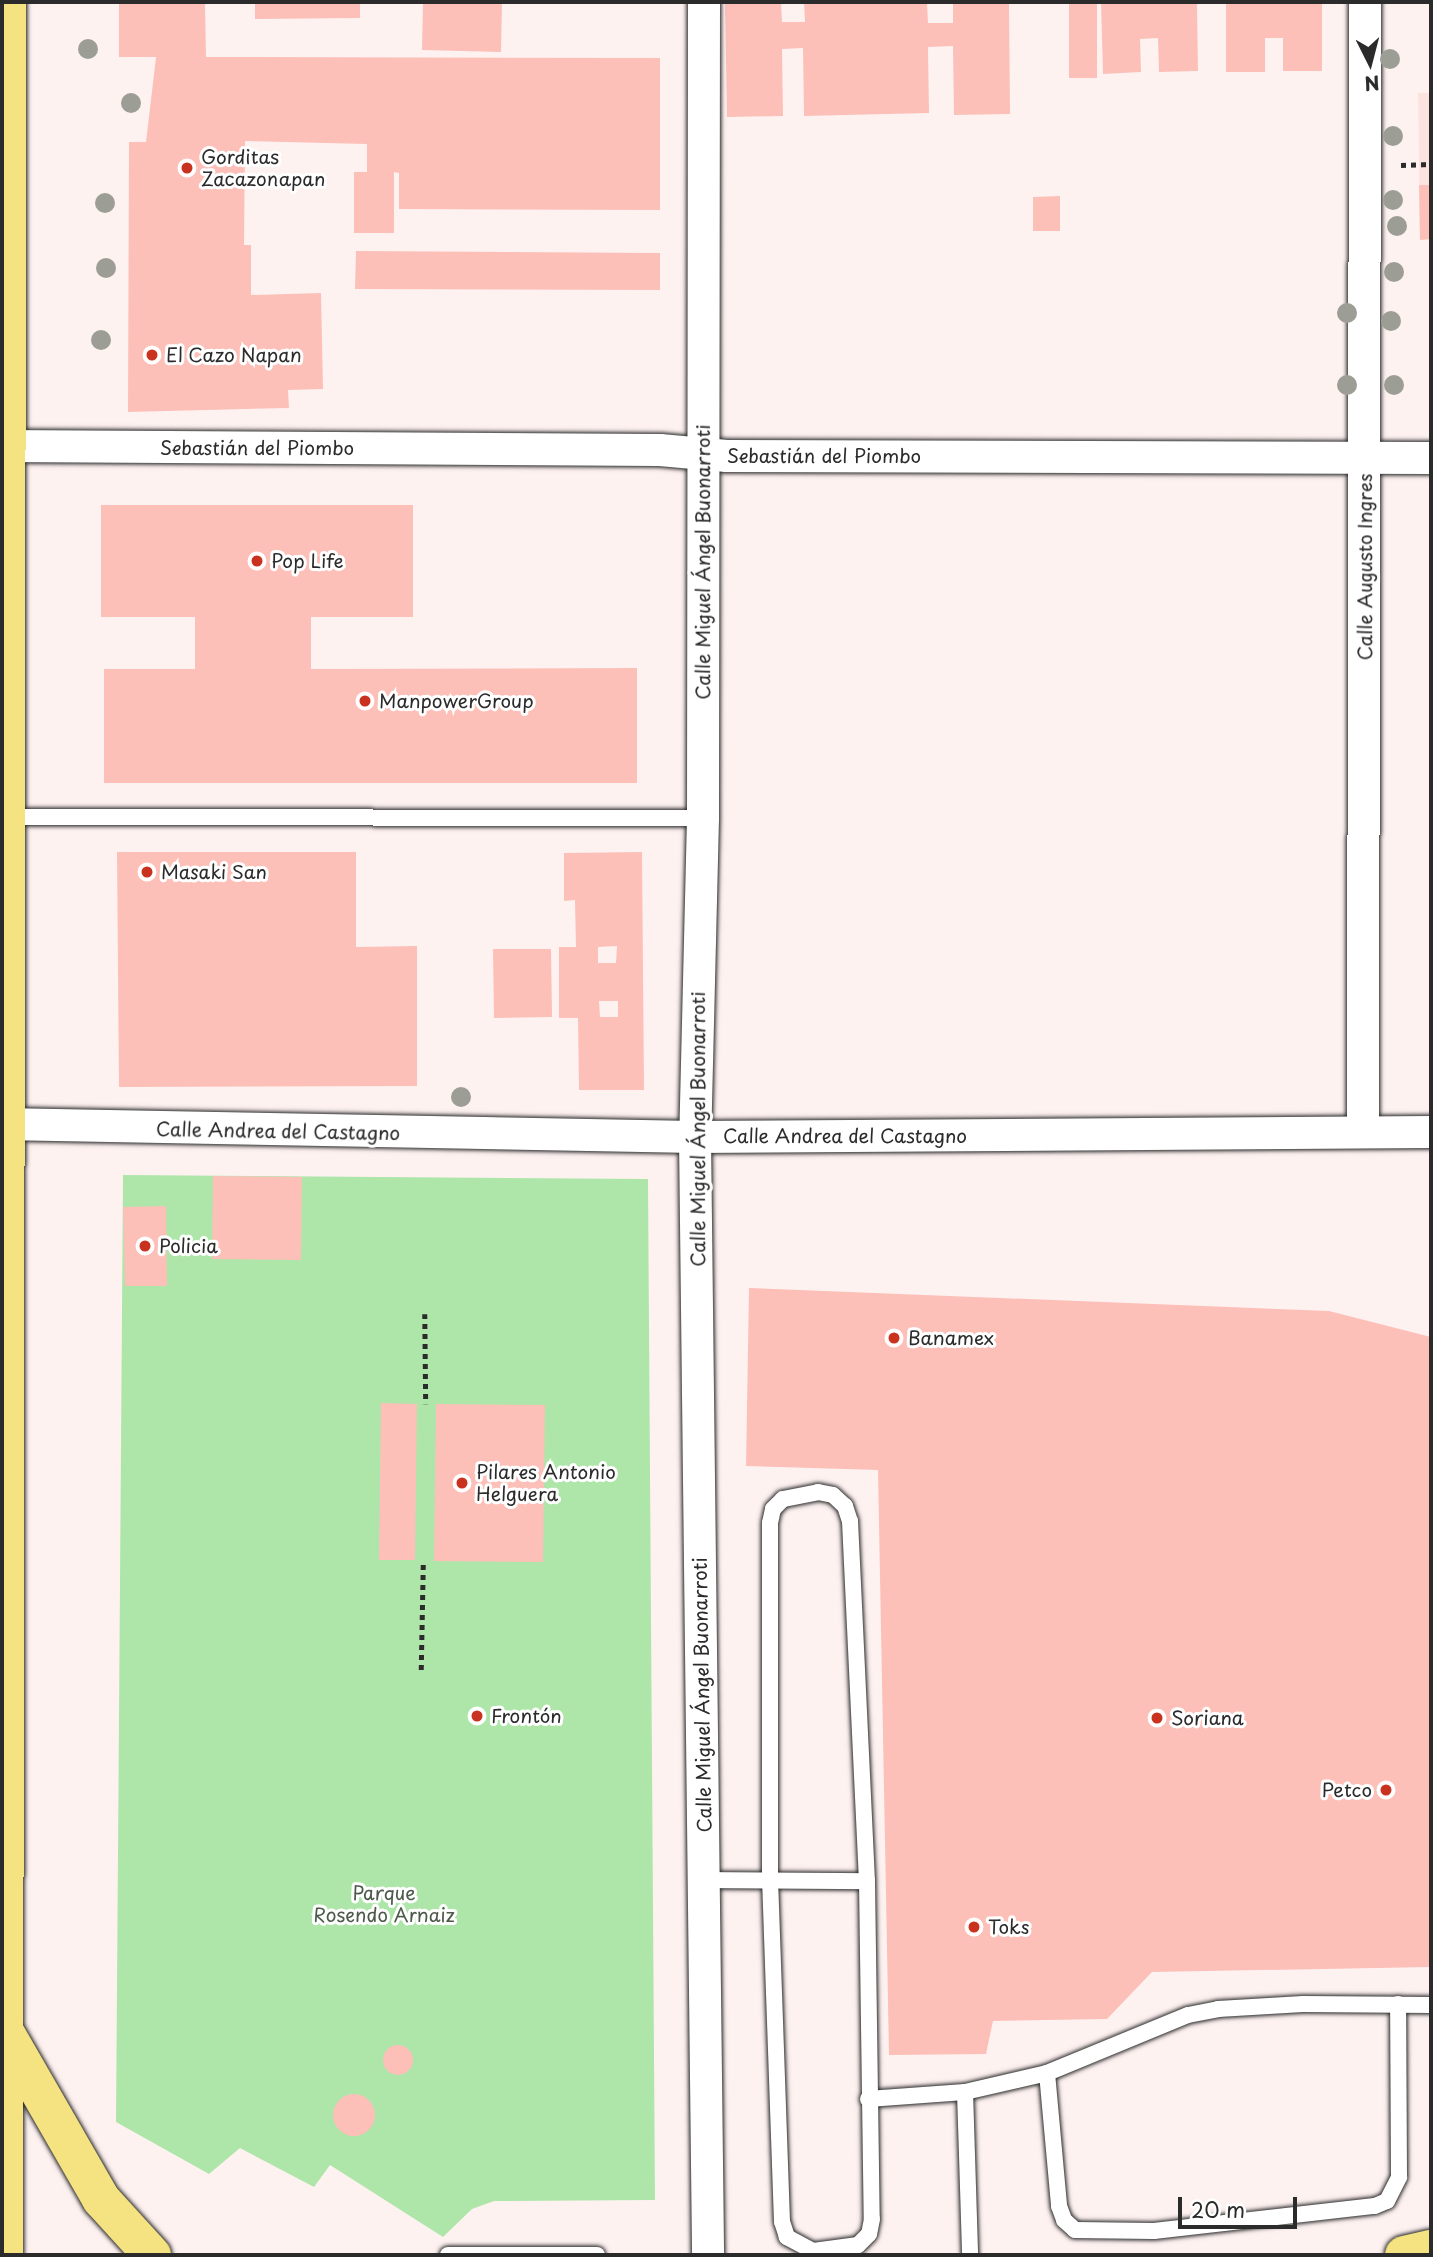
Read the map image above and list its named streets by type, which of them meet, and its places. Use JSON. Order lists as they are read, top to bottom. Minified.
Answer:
{"streets":{"street":["Sebastián del Piombo","Calle Miguel Ángel Buonarroti","Calle Augusto Ingres","Calle Andrea del Castagno"]},"crossings":[["Sebastián del Piombo","Calle Miguel Ángel Buonarroti"],["Sebastián del Piombo","Calle Augusto Ingres"],["Calle Miguel Ángel Buonarroti","Calle Andrea del Castagno"],["Calle Augusto Ingres","Calle Andrea del Castagno"]],"parks":["Parque Rosendo Arnaiz"],"places":["Gorditas Zacazonapan","El Cazo Napan","Pop Life","ManpowerGroup","Masaki San","Policia","Banamex","Pilares Antonio Helguera","Frontón","Soriana","Petco","Toks"],"scale_bar":"20 m","north":"bottom"}
